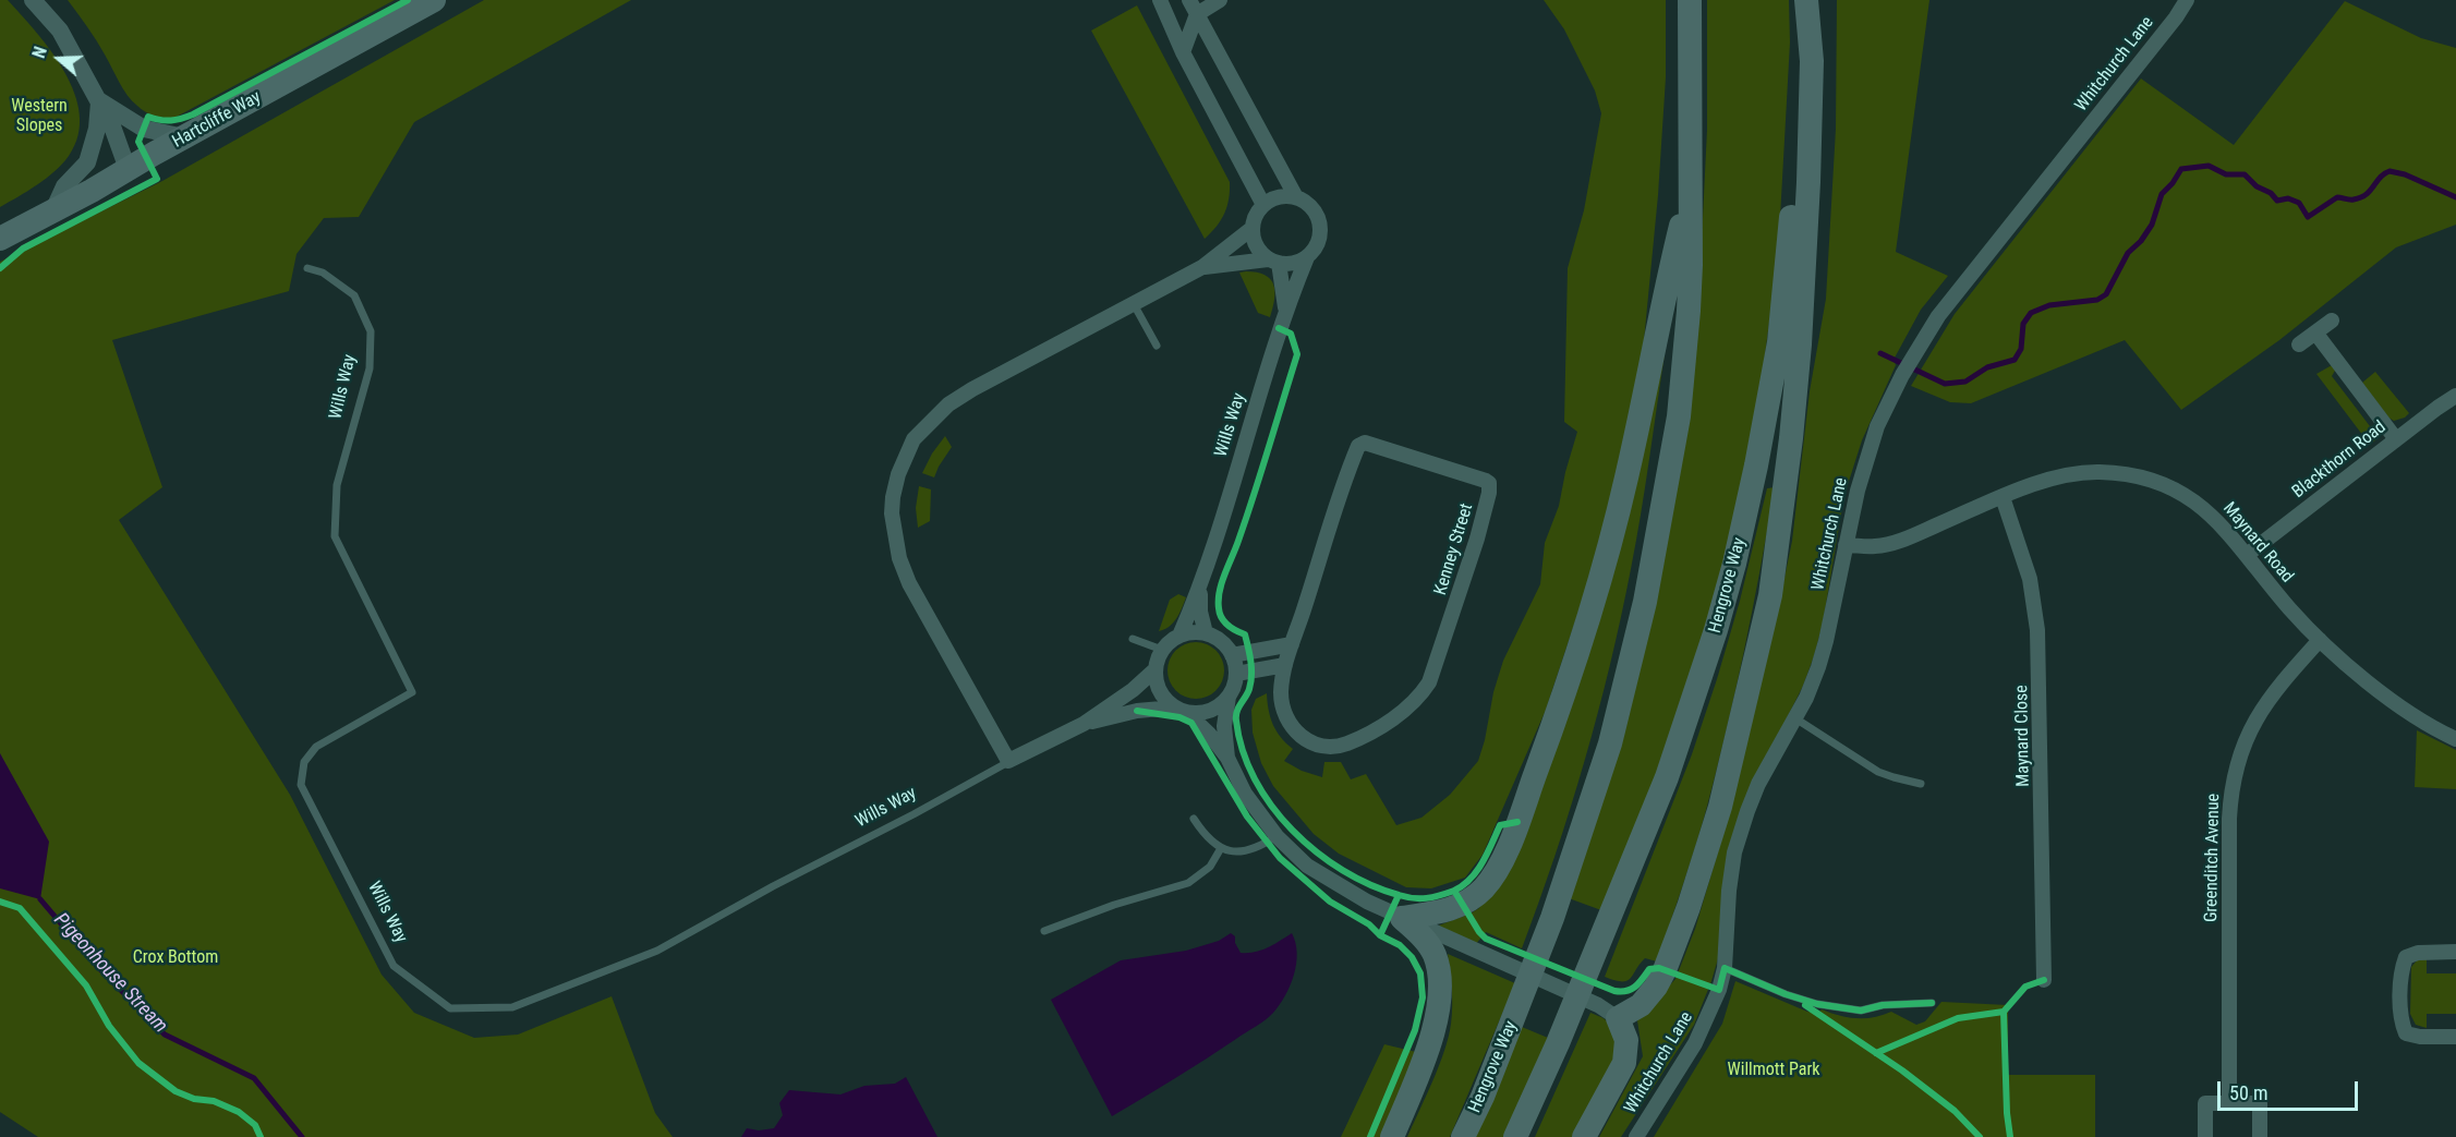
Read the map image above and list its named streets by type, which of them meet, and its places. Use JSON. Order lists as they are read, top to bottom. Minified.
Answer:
{"streets":{"highway":["Hartcliffe Way","Hengrove Way"],"street":["Whitchurch Lane","Wills Way","Blackthorn Road","Maynard Road","Kenney Street","Maynard Close","Greenditch Avenue"]},"crossings":[["Whitchurch Lane","Maynard Road"],["Blackthorn Road","Maynard Road"],["Maynard Road","Maynard Close"],["Maynard Road","Greenditch Avenue"]],"water":["Pigeonhouse Stream"],"parks":["Western Slopes","Crox Bottom","Willmott Park"],"scale_bar":"50 m","north":"left"}
